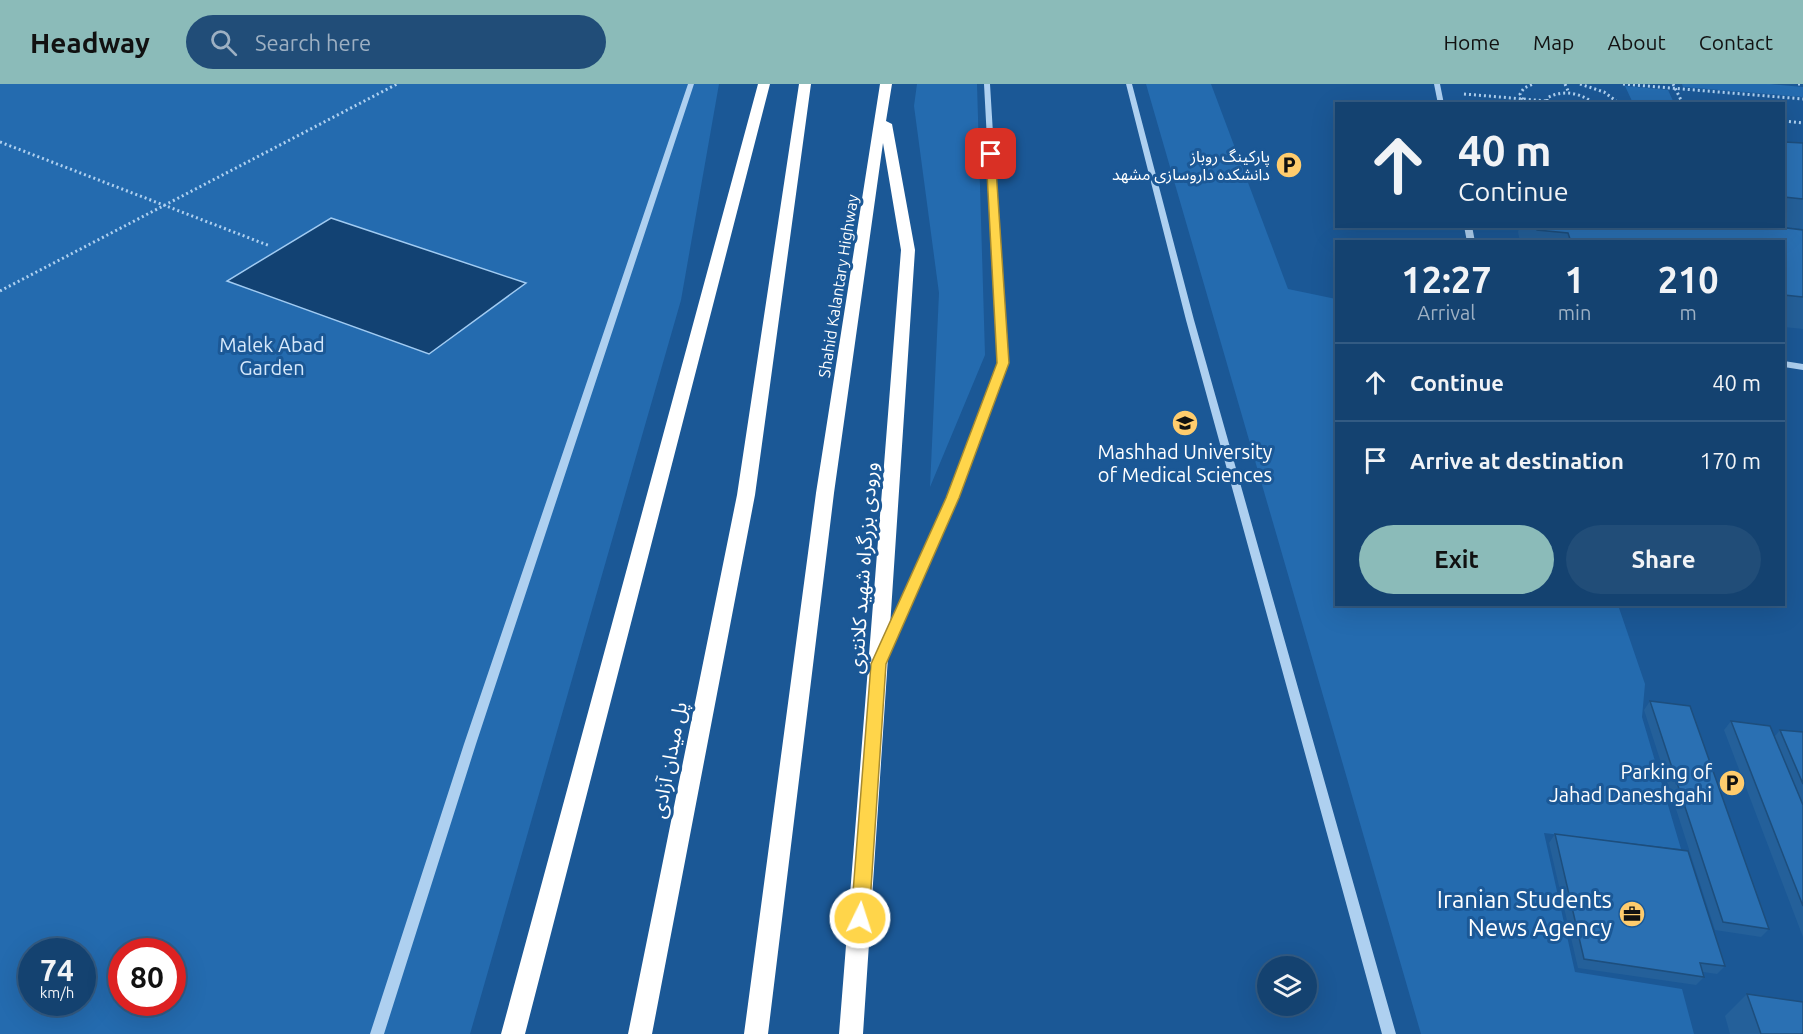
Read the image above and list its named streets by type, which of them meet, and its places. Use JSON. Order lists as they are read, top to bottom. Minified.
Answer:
{"streets":{"highway":["Shahid Kalantary Highway","ورودی بزرگراه شهید کلانتری","پل میدان آزادی"]},"crossings":[["Shahid Kalantary Highway","ورودی بزرگراه شهید کلانتری"]],"parks":["Malek Abad Garden"],"places":{"parking":["پارکینگ روباز دانشکده داروسازی مشهد","Parking of Jahad Daneshgahi"],"school or university":["Mashhad University of Medical Sciences"],"office":["Iranian Students News Agency"]},"page":{"header":"Headway","search":"Search here","nav":["Home","Map","About","Contact"],"turn":["40 m","Continue"],"eta":["12:27","Arrival","1","min","210","m"],"list":[{"name":"Continue","value":"40 m"},{"name":"Arrive at destination","value":"170 m"}],"buttons":["Exit","Share"],"speed":"74 km/h","limit":"80"}}
